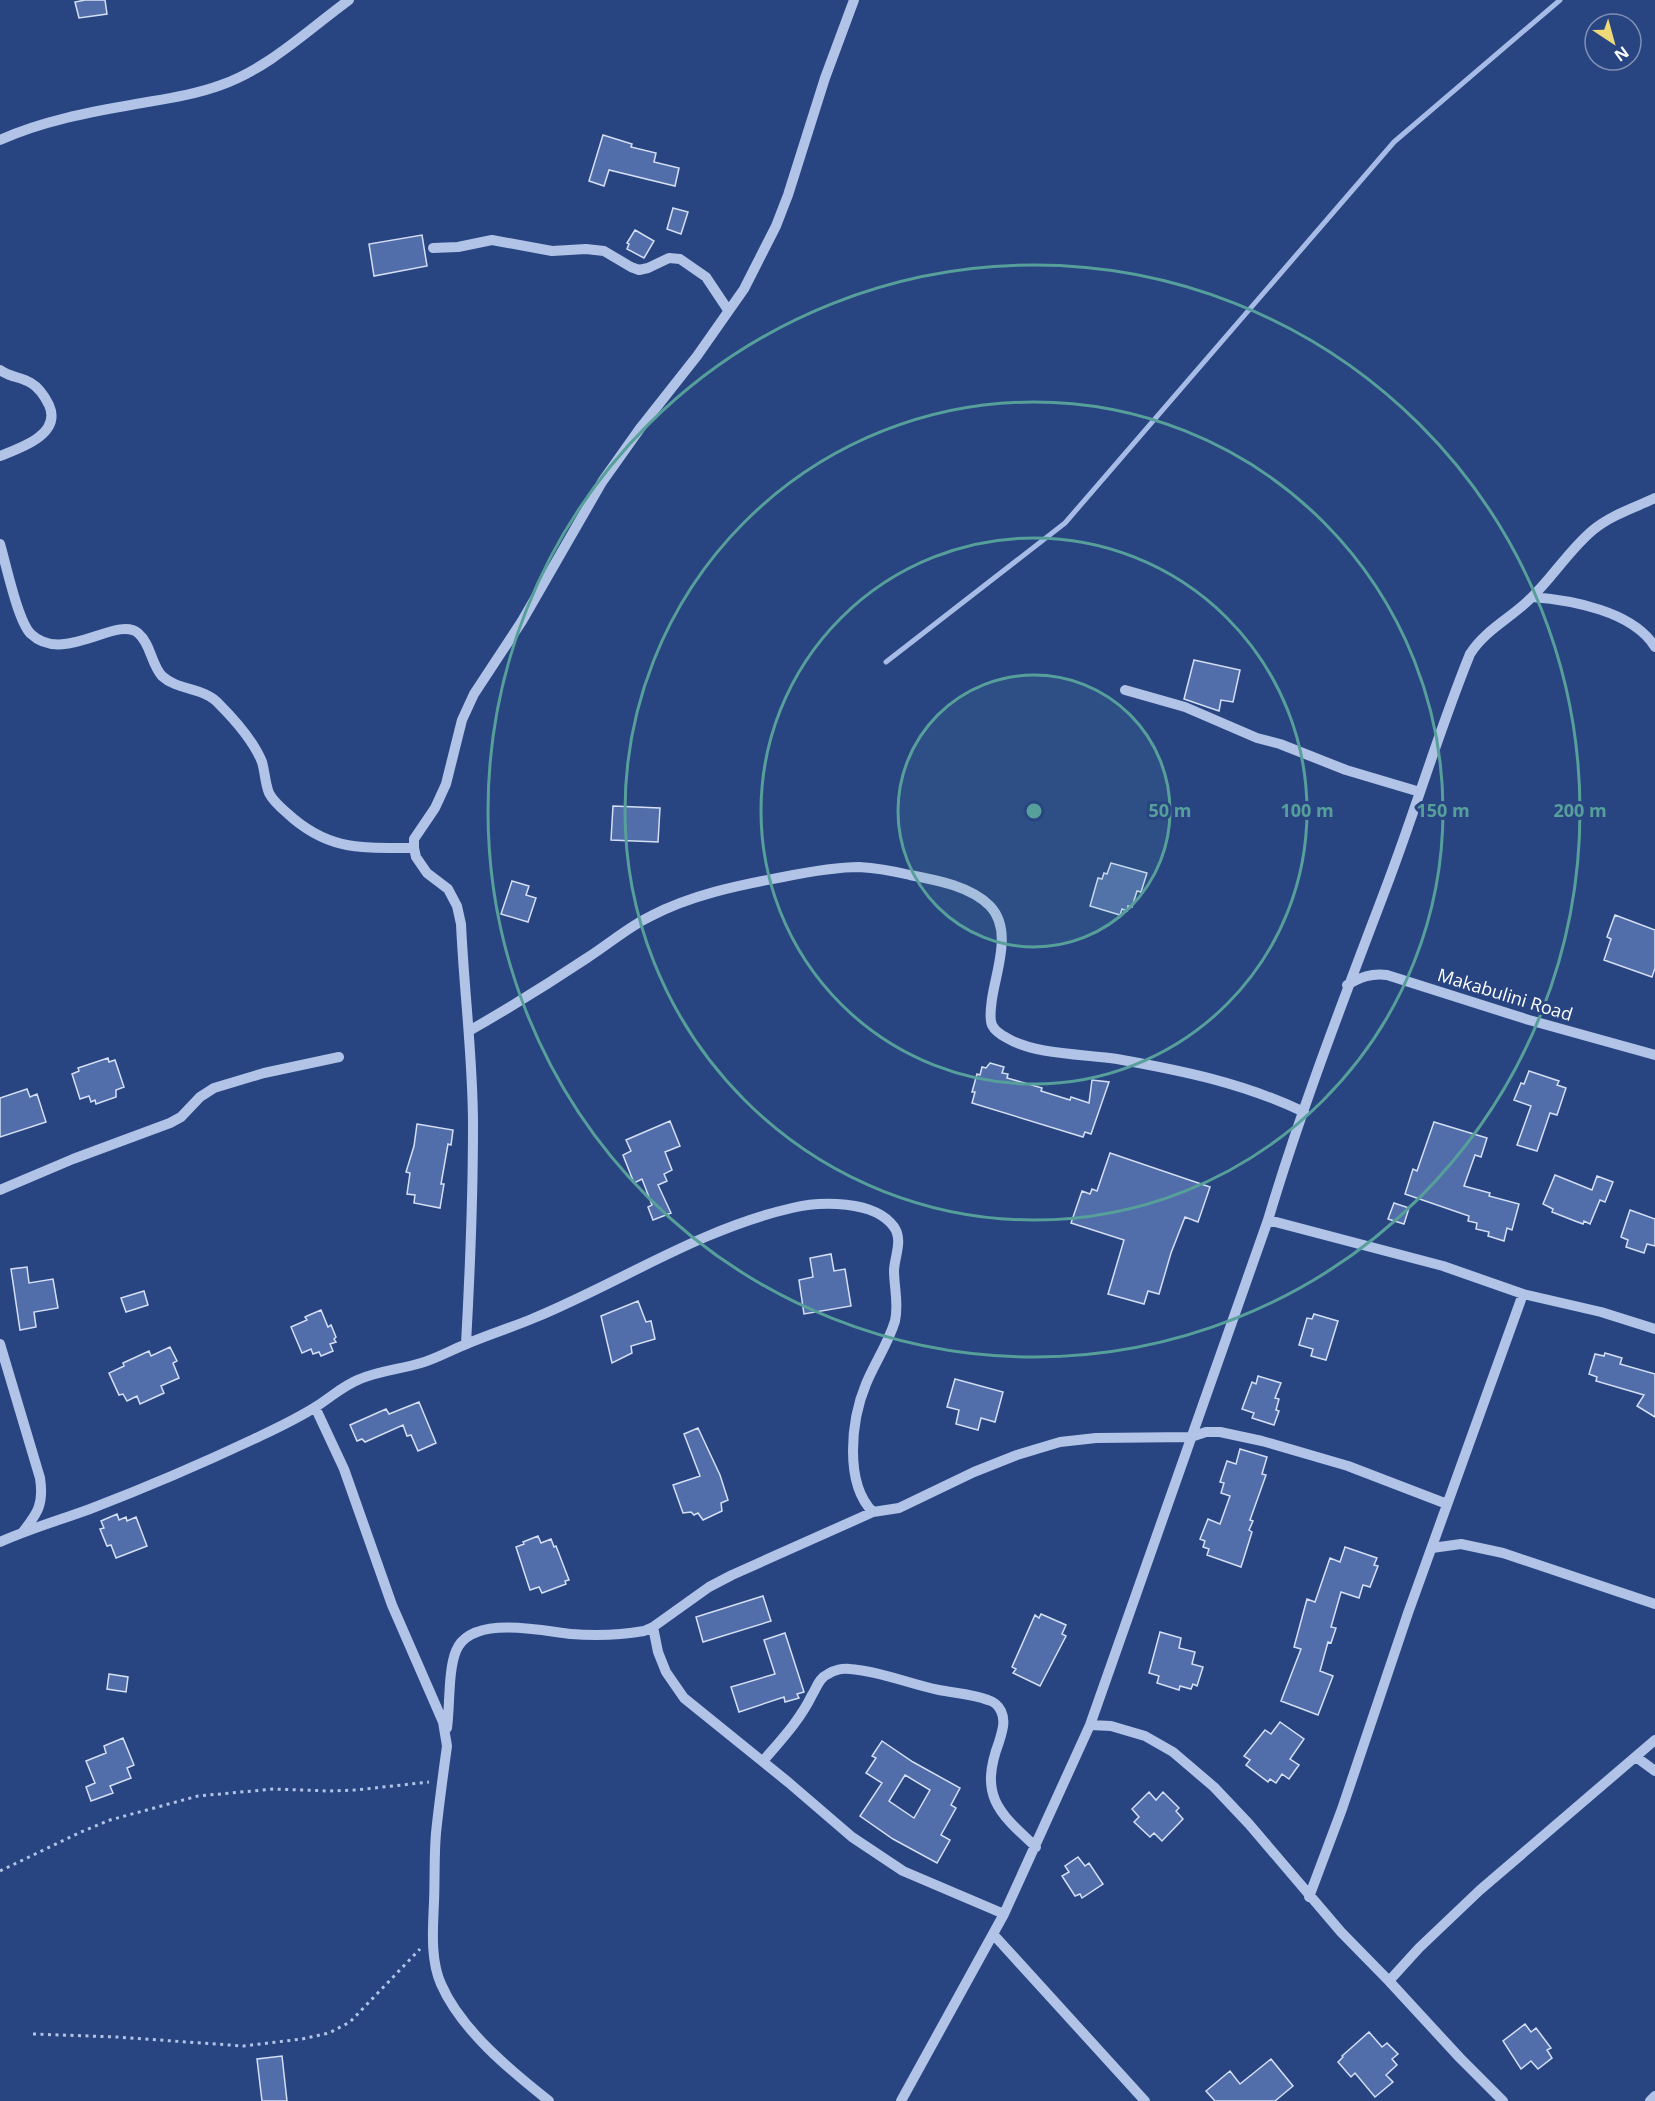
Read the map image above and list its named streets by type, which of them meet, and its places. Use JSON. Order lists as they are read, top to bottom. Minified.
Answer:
{"streets":{"street":["Makabulini Road"]},"north":"bottom right","rings":["50 m","100 m","150 m","200 m"]}
